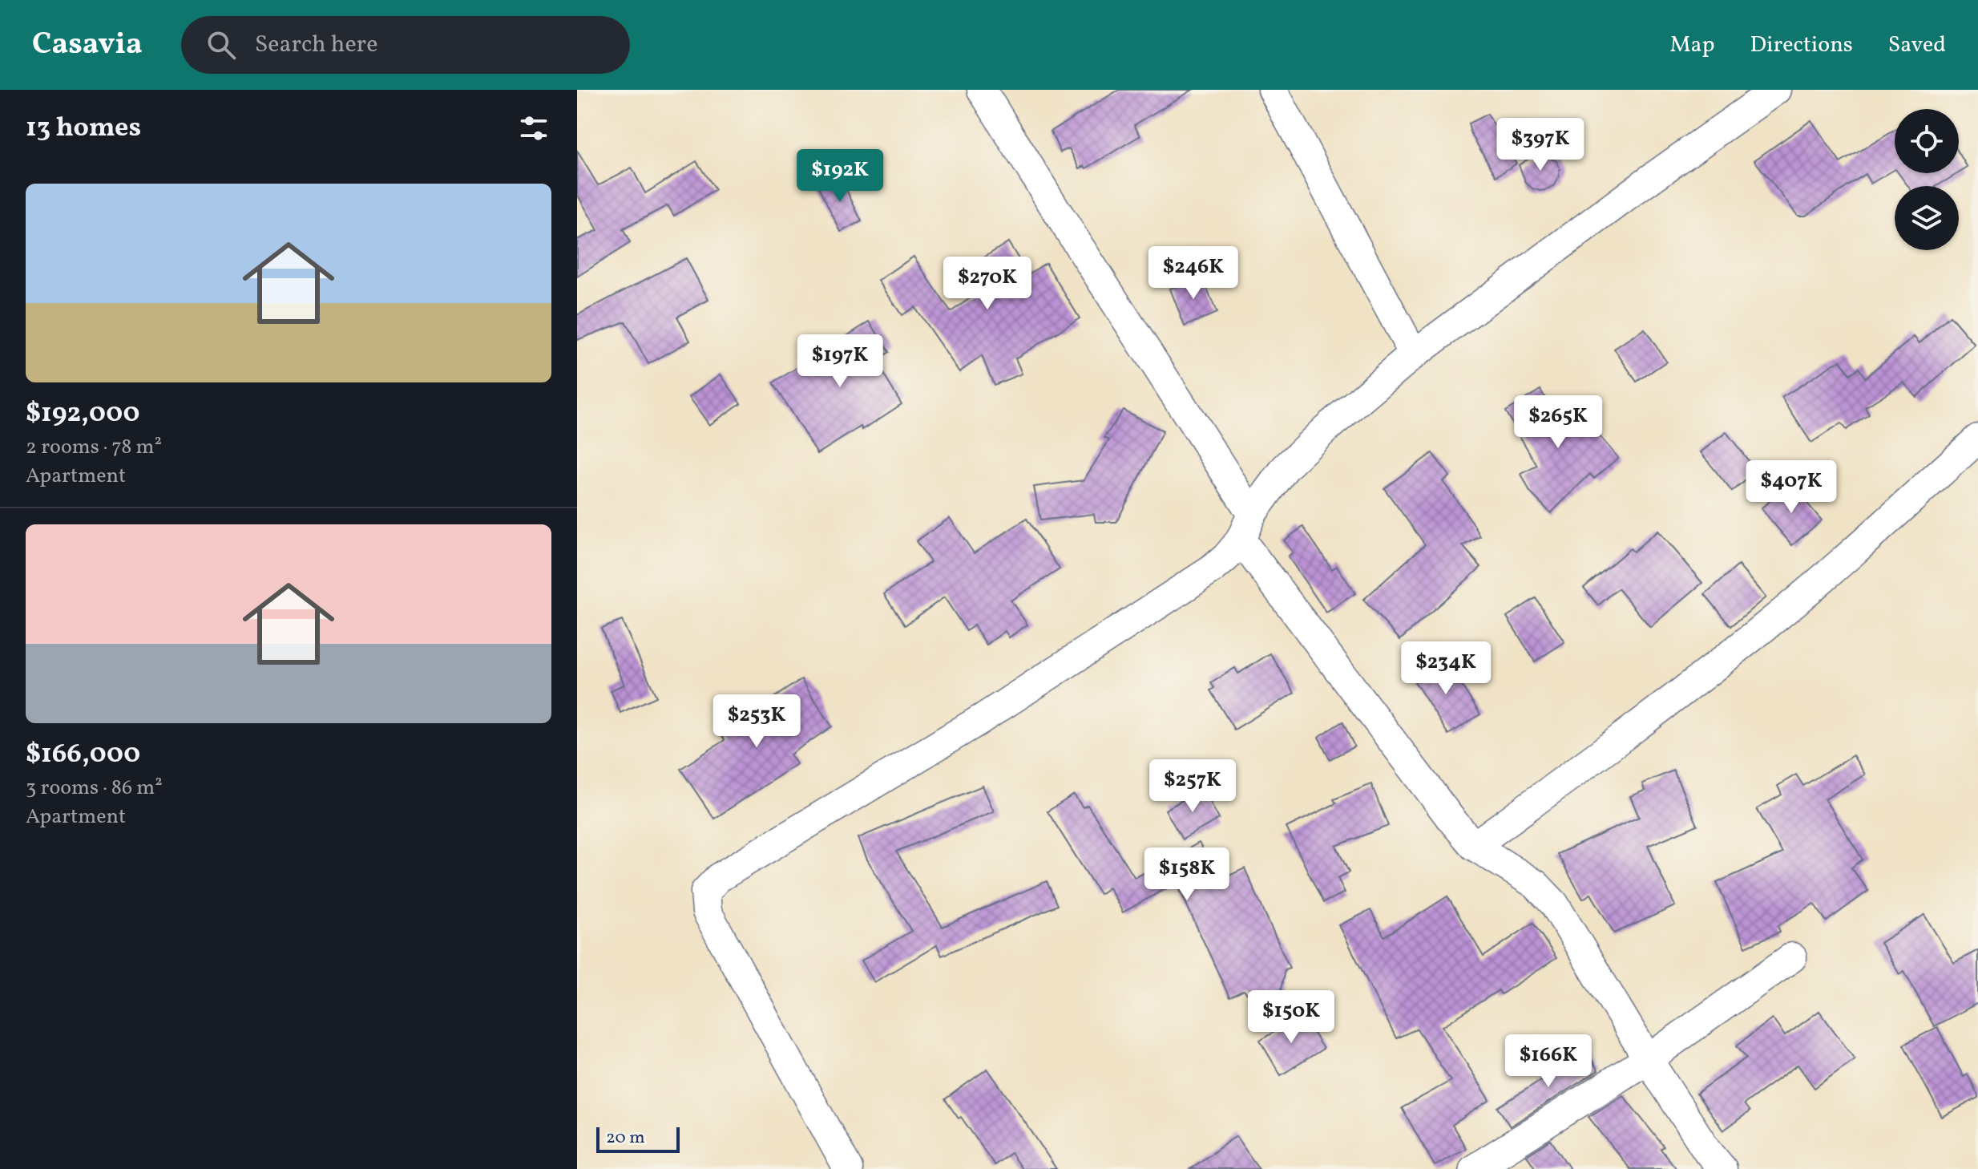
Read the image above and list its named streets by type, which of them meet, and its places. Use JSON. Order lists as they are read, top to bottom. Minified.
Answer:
{"scale_bar":"20 m","page":{"header":"Casavia","search":"Search here","nav":["Map","Directions","Saved"],"heading":"13 homes","price":["$397K","$192K","$246K","$270K","$197K","$265K","$407K","$234K","$253K","$257K","$158K","$150K","$166K"],"list":[{"name":"$192,000","note":"2 rooms · 78 m² · Apartment"},{"name":"$166,000","note":"3 rooms · 86 m² · Apartment"}],"scale":"20 m"}}
